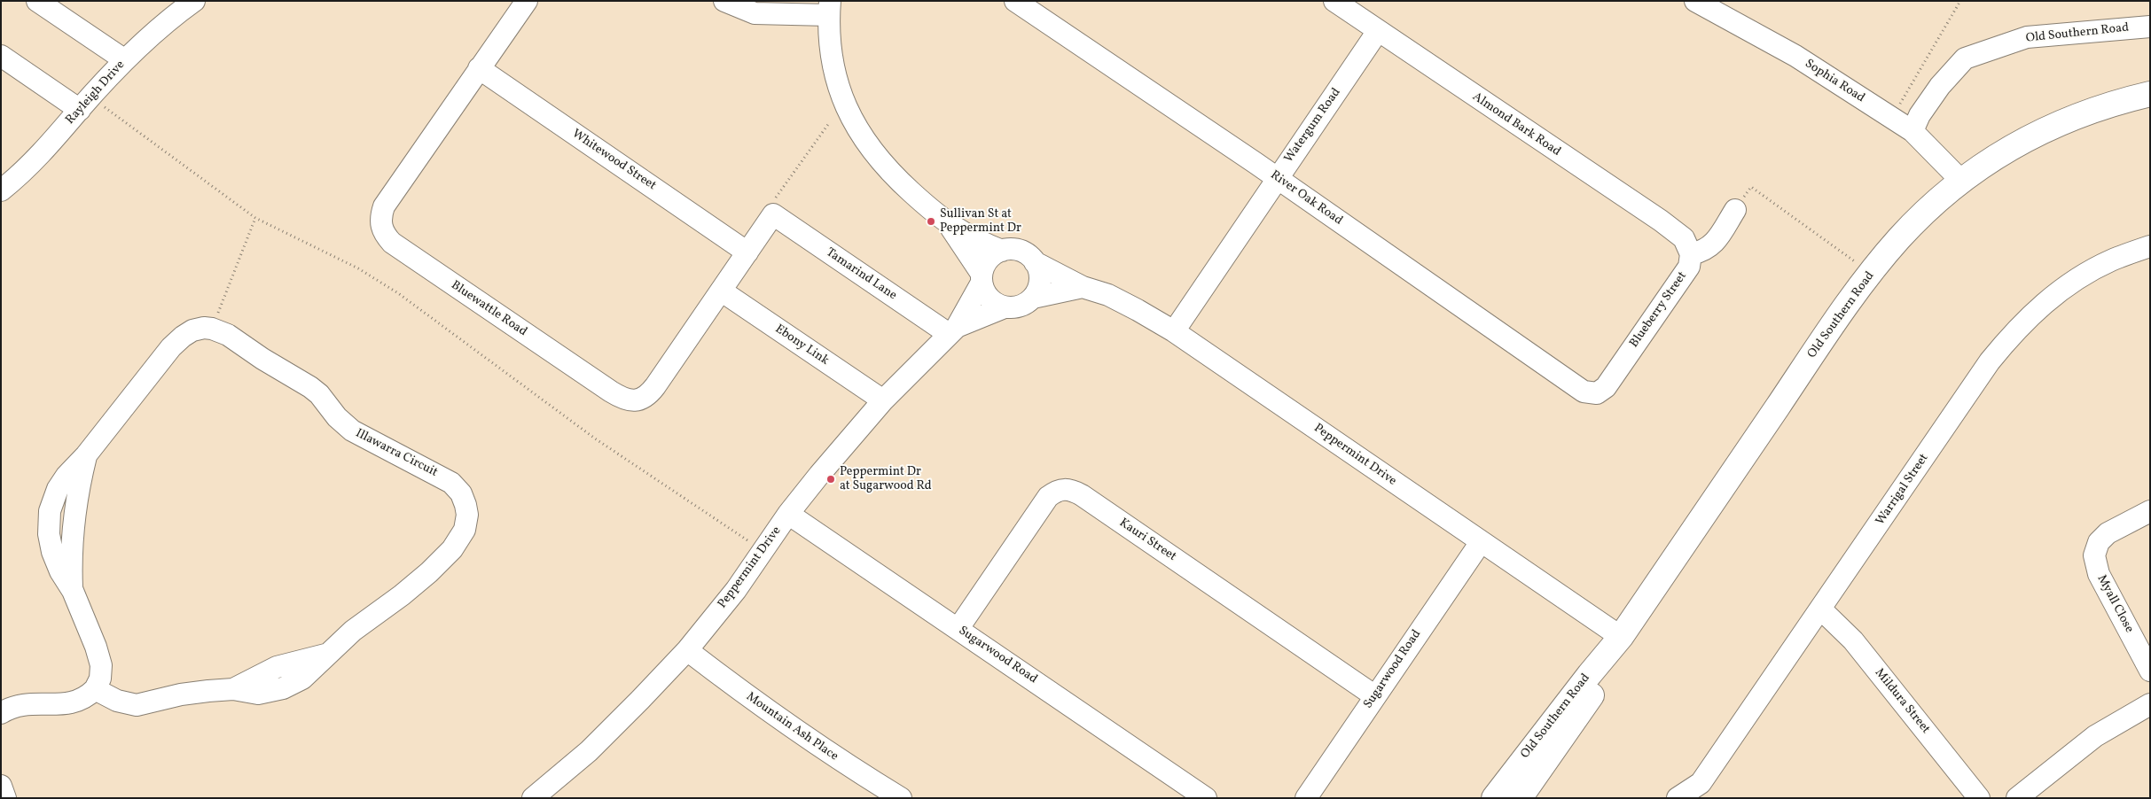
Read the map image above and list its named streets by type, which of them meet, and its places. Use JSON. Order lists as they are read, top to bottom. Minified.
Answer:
{"streets":{"main road":["Old Southern Road"],"street":["Sophia Road","Rayleigh Drive","Almond Bark Road","Watergum Road","Whitewood Street","River Oak Road","Tamarind Lane","Bluewattle Road","Blueberry Street","Ebony Link","Illawarra Circuit","Peppermint Drive","Warrigal Street","Kauri Street","Myall Close","Sugarwood Road","Mildura Street","Mountain Ash Place"]},"crossings":[["Old Southern Road","Sophia Road"],["Old Southern Road","Peppermint Drive"],["Almond Bark Road","Watergum Road"],["Almond Bark Road","Blueberry Street"],["Watergum Road","River Oak Road"],["Watergum Road","Peppermint Drive"],["Whitewood Street","Bluewattle Road"],["River Oak Road","Blueberry Street"],["Tamarind Lane","Bluewattle Road"],["Tamarind Lane","Peppermint Drive"],["Bluewattle Road","Ebony Link"],["Ebony Link","Peppermint Drive"],["Peppermint Drive","Sugarwood Road"],["Peppermint Drive","Mountain Ash Place"],["Warrigal Street","Mildura Street"],["Kauri Street","Sugarwood Road"]],"places":["Sullivan St at Peppermint Dr","Peppermint Dr at Sugarwood Rd"]}
